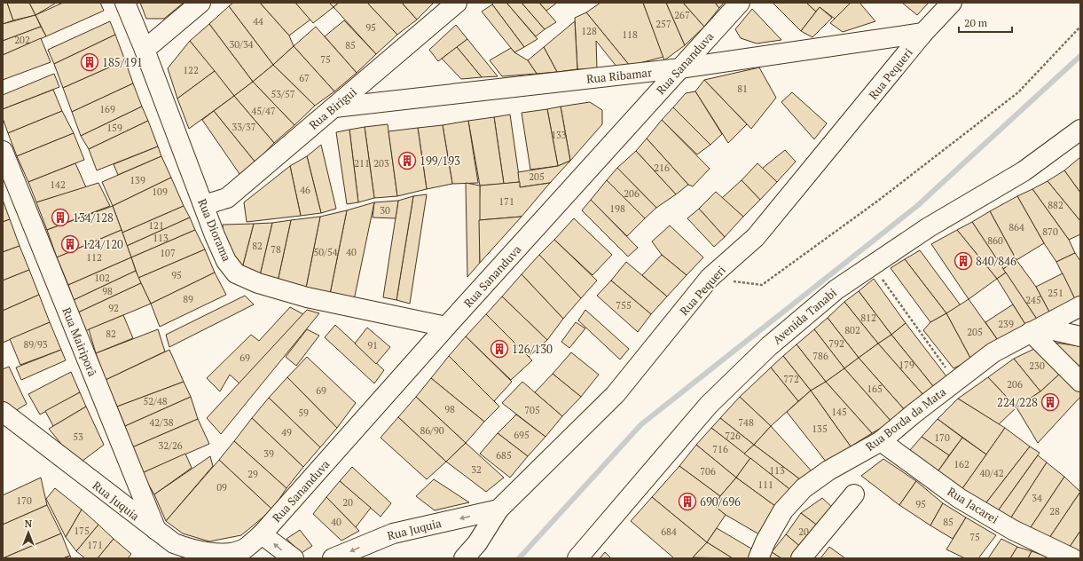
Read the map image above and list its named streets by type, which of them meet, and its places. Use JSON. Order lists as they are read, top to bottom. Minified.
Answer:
{"streets":{"street":["Rua Sananduva","Rua Pequeri","Rua Ribamar","Rua Birigui","Rua Diorama","Avenida Tanabi","Rua Mairiporã","Rua Borda da Mata","Rua Juquia","Rua Jacarei"]},"crossings":[["Rua Sananduva","Rua Ribamar"],["Rua Sananduva","Rua Diorama"],["Rua Sananduva","Rua Juquia"],["Rua Pequeri","Rua Ribamar"],["Rua Pequeri","Rua Juquia"],["Rua Ribamar","Rua Birigui"],["Rua Birigui","Rua Diorama"],["Rua Mairiporã","Rua Juquia"],["Rua Borda da Mata","Rua Jacarei"]],"one_way":["Rua Juquia"],"places":{"building":["185/191","199/193","134/128","124/120","840/846","126/130","224/228","690/696"]},"house_numbers":["267","44","257","95","128","118","202","30/34","85","75","122","67","81","53/57","169","45/47","33/37","159","133","211","203","216","205","139","142","46","109","206","171","882","198","30","121","864","870","113","860","82","78","50/54","40","107","112","95","102","98","251","89","245","755","92","812","239","802","205","82","792","89/93","91","786","69","179","230","772","206","165","69","52/48","98","705","145","59","42/38","748","135","86/90","49","695","726","53","170","32/26","716","39","685","162","32","113","706","40/42","29","111","09","34","170","20","95","28","40","85","175","684","20","75","171"],"scale_bar":"20 m","north":"top"}
